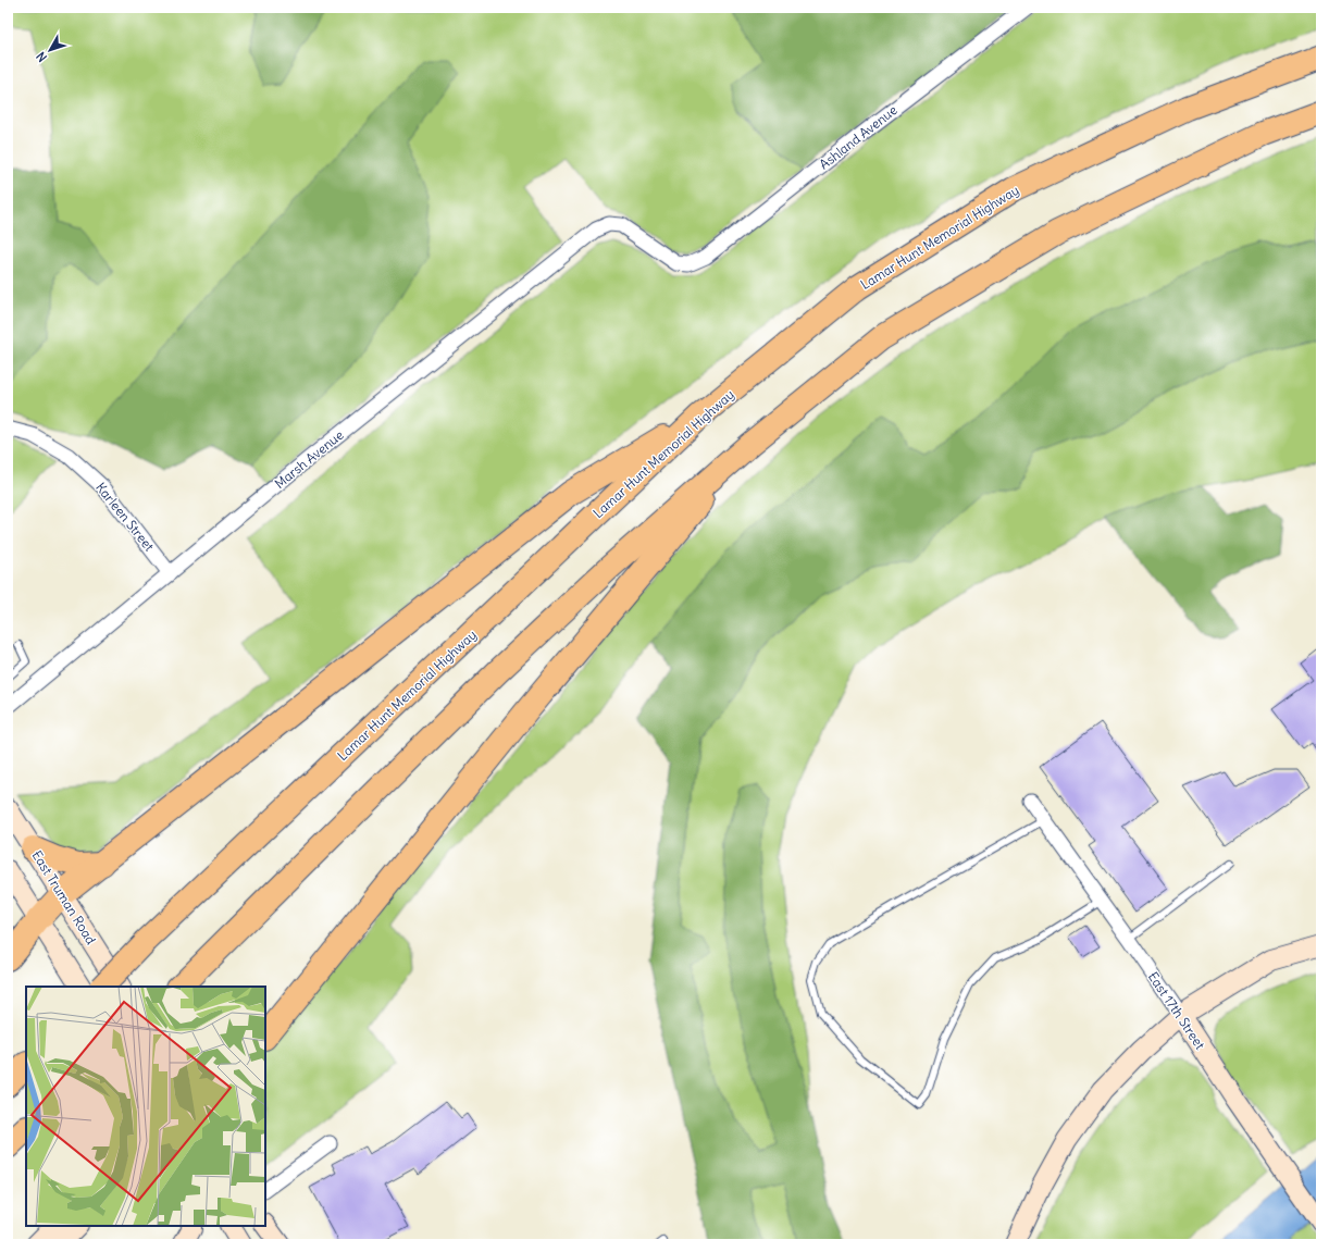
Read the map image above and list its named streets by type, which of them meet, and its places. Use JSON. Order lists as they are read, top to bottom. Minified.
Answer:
{"streets":{"highway":["Lamar Hunt Memorial Highway"],"main road":["East Truman Road","East 17th Street"],"street":["Ashland Avenue","Marsh Avenue","Karleen Street"]},"crossings":[["Ashland Avenue","Marsh Avenue"],["Marsh Avenue","Karleen Street"]],"north":"bottom left"}
